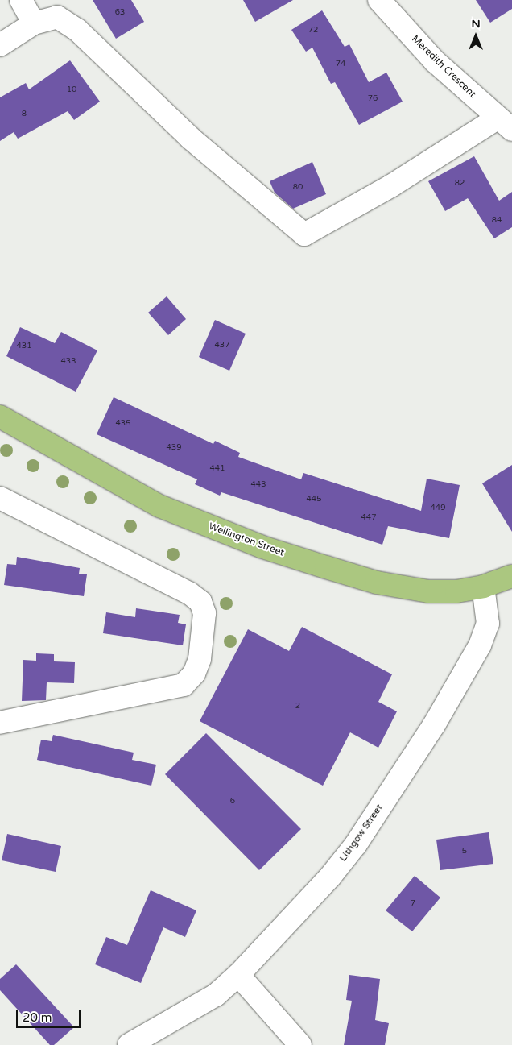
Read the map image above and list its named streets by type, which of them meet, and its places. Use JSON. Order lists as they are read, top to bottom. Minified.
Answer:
{"streets":{"main road":["Wellington Street"],"street":["Meredith Crescent","Lithgow Street"]},"crossings":[["Wellington Street","Lithgow Street"]],"house_numbers":["63","72","74","10","76","8","82","80","84","437","431","433","435","439","441","443","445","449","447","2","6","5","7"],"scale_bar":"20 m","north":"top"}
